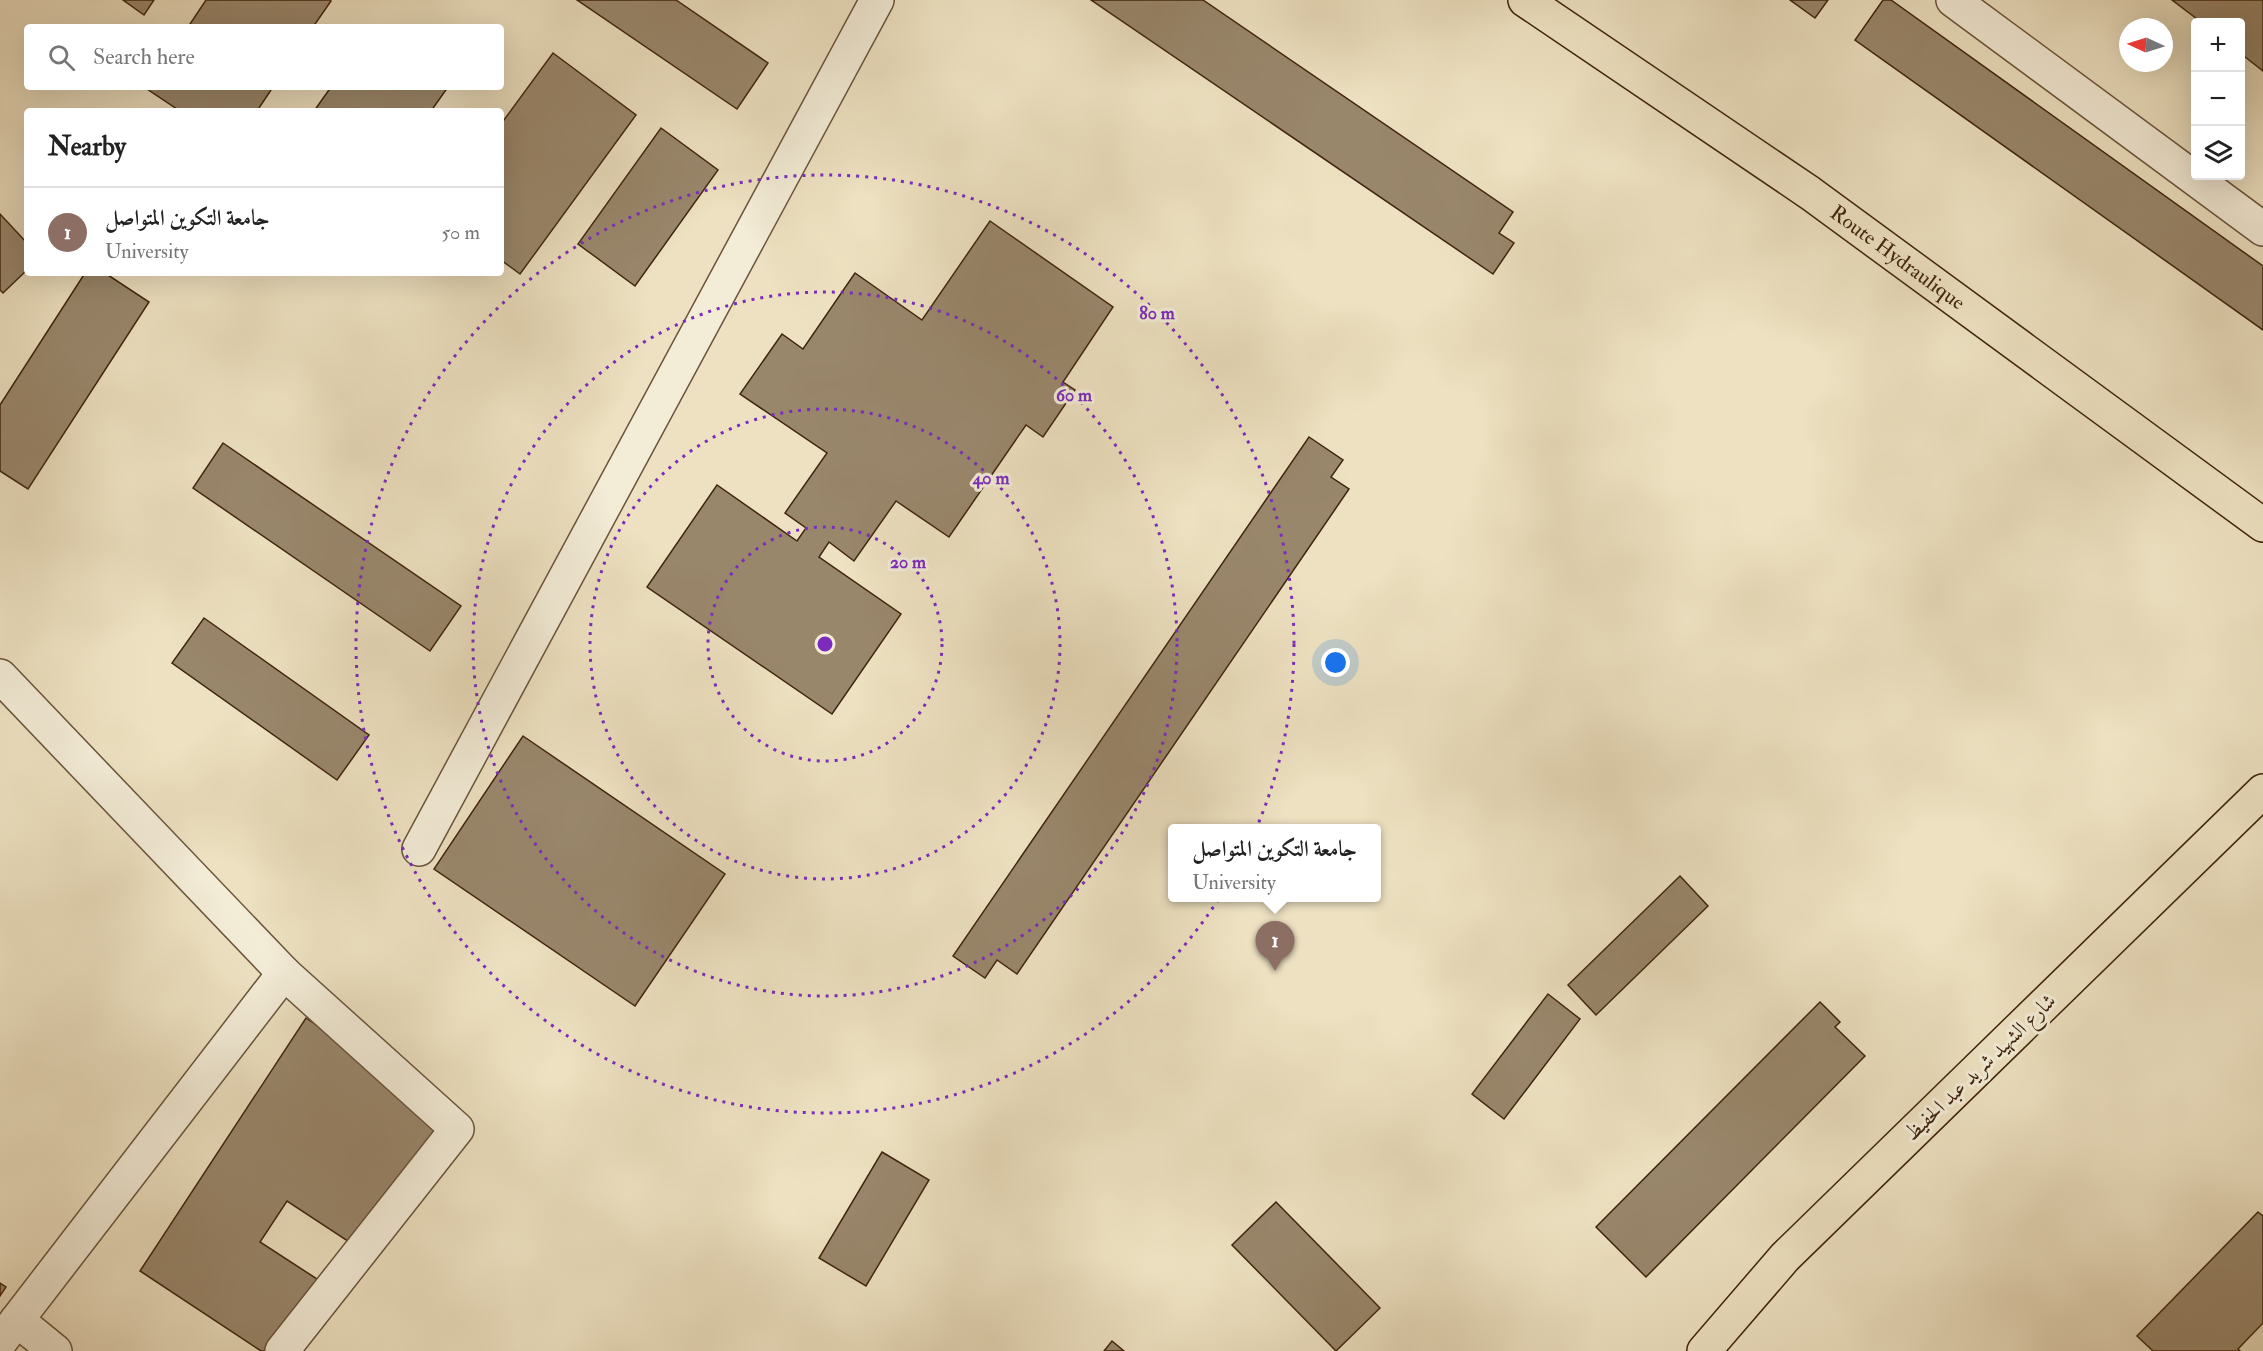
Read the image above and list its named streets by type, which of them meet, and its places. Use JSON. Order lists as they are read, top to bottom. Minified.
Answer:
{"streets":{"main road":["Route Hydraulique","شارع الشهيد شريد عبد الحفيظ"]},"north":"left","page":{"map_buttons":["+","−"],"search":"Search here","heading":"Nearby","list":[{"mark":"1","name":"جامعة التكوين المتواصل","note":"University","value":"50 m"}],"popup":["جامعة التكوين المتواصل","University"],"pins":"1"},"rings":["80 m","60 m","40 m","20 m"]}
